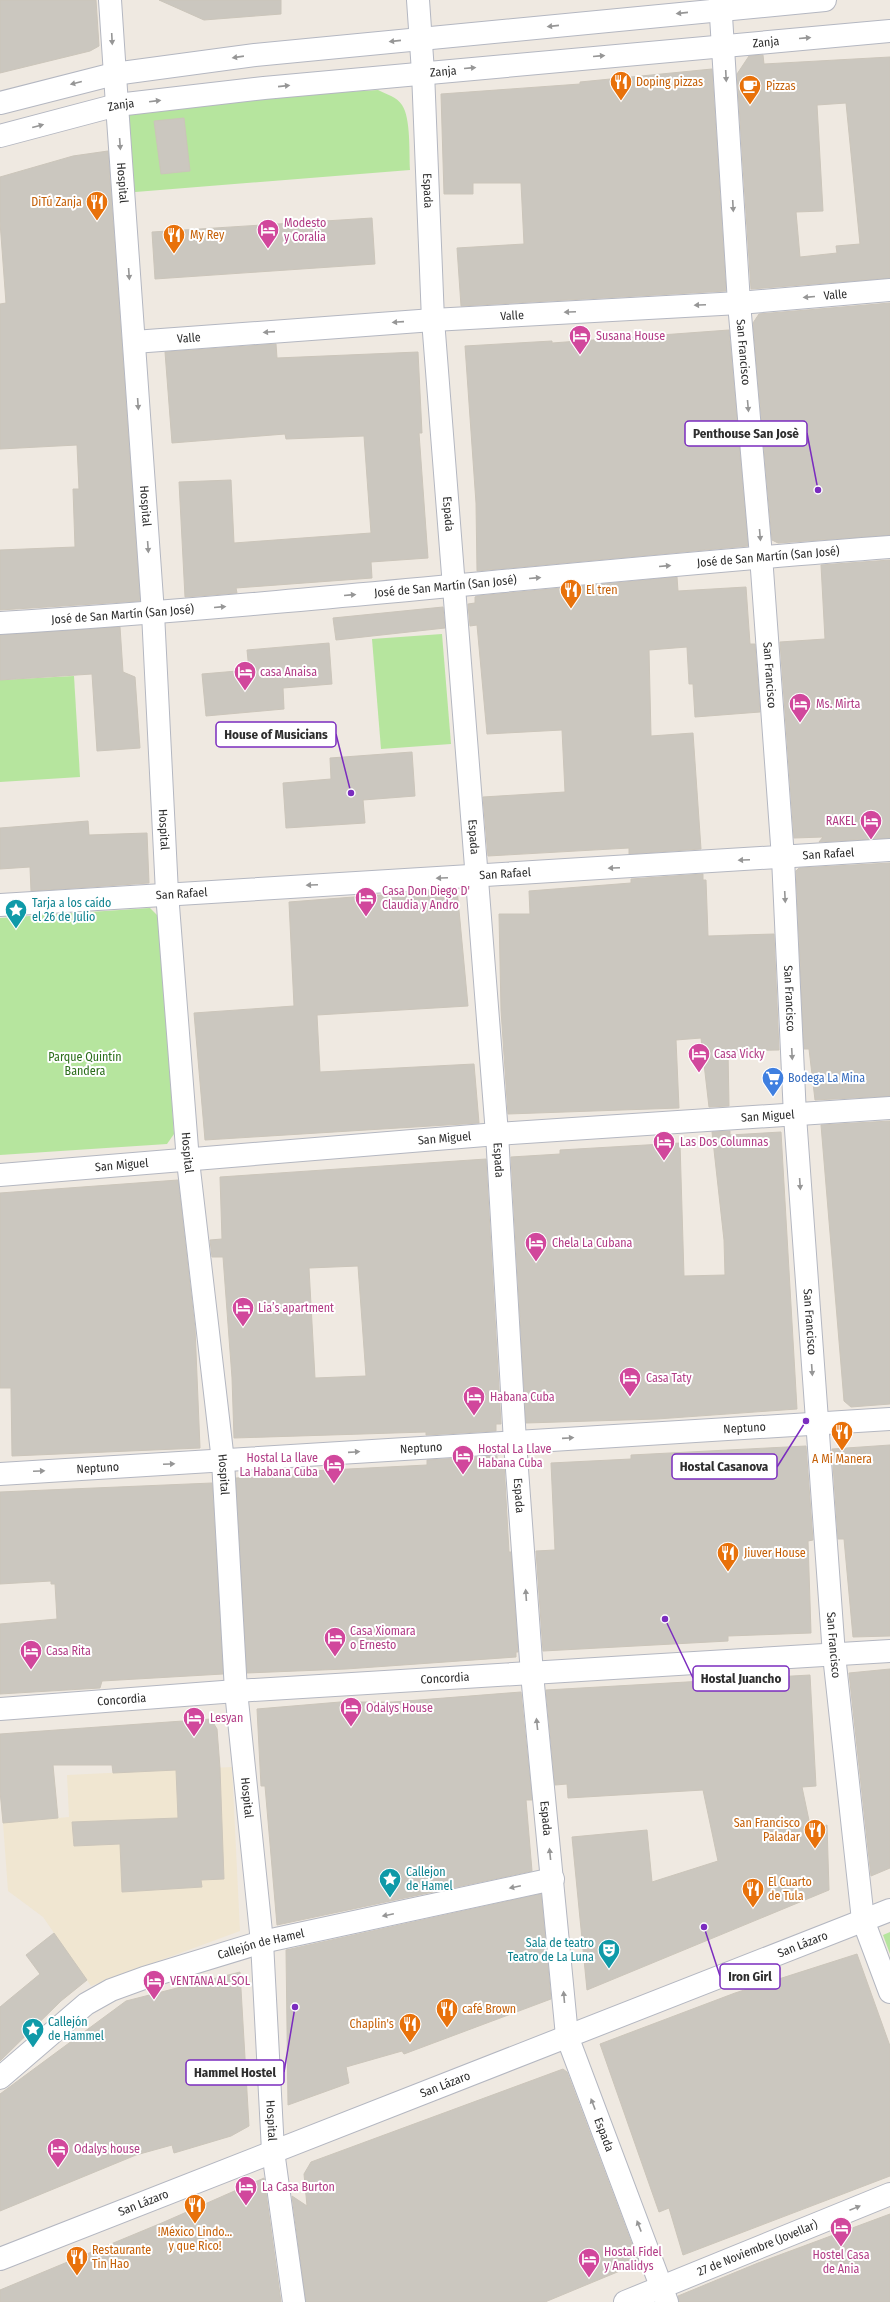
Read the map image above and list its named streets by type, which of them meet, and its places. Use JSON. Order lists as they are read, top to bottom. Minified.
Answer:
{"streets":{"street":["Zanja","Hospital","Espada","Valle","San Francisco","José de San Martín (San José)","San Rafael","San Miguel","Neptuno","Concordia","Callejón de Hamel","San Lázaro","27 de Noviembre (Jovellar)"]},"crossings":[["Zanja","Hospital"],["Zanja","Espada"],["Zanja","San Francisco"],["Hospital","Valle"],["Hospital","José de San Martín (San José)"],["Hospital","San Rafael"],["Hospital","San Miguel"],["Hospital","Neptuno"],["Hospital","Concordia"],["Hospital","Callejón de Hamel"],["Hospital","San Lázaro"],["Espada","Valle"],["Espada","José de San Martín (San José)"],["Espada","San Rafael"],["Espada","San Miguel"],["Espada","Neptuno"],["Espada","Concordia"],["Espada","Callejón de Hamel"],["Espada","San Lázaro"],["Espada","27 de Noviembre (Jovellar)"],["Valle","San Francisco"],["San Francisco","José de San Martín (San José)"],["San Francisco","San Rafael"],["San Francisco","San Miguel"],["San Francisco","Neptuno"],["San Francisco","Concordia"],["San Francisco","San Lázaro"]],"one_way":["Espada","Valle","San Francisco","José de San Martín (San José)","San Rafael","Neptuno","Callejón de Hamel","27 de Noviembre (Jovellar)"],"parks":["Parque Quintín Bandera"],"places":{"restaurant":["Doping pizzas","DiTú Zanja","My Rey","El tren","A Mi Manera","Jiuver House","San Francisco Paladar","El Cuarto de Tula","café Brown","Chaplin's","!México Lindo... y que Rico!","Restaurante Tin Hao"],"cafe":["Pizzas"],"hotel":["Modesto y Coralia","Susana House","casa Anaisa","Ms. Mirta","RAKEL","Casa Don Diego D' Claudia y Andro","Casa Vicky","Las Dos Columnas","Chela La Cubana","Lia’s apartment","Casa Taty","Habana Cuba","Hostal La Llave Habana Cuba","Hostal La llave La Habana Cuba","Casa Xiomara o Ernesto","Casa Rita","Odalys House","Lesyan","VENTANA AL SOL","Odalys house","La Casa Burton","Hostel Casa de Ania","Hostal Fidel y Analidys"],"other":["Penthouse San Josè","House of Musicians","Hostal Casanova","Hostal Juancho","Iron Girl","Hammel Hostel"],"place":["Tarja a los caído el 26 de Julio","Callejon de Hamel","Callejón de Hammel"],"supermarket":["Bodega La Mina"],"theatre":["Sala de teatro Teatro de La Luna"]}}
